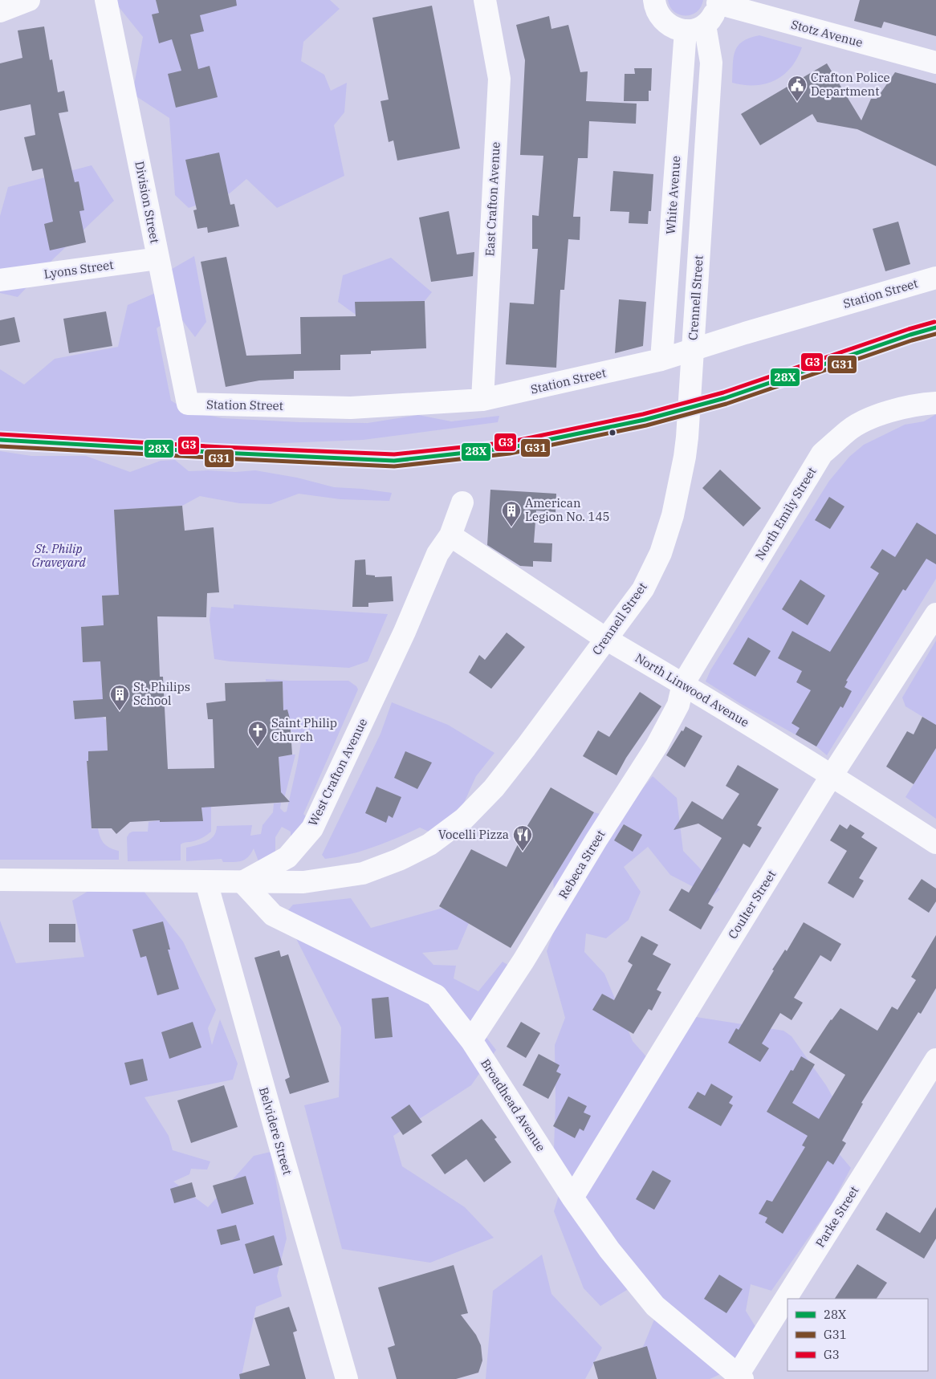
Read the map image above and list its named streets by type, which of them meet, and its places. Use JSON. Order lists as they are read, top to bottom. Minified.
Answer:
{"streets":{"street":["Stotz Avenue","White Avenue","East Crafton Avenue","Division Street","Lyons Street","Station Street","Crennell Street","North Emily Street","North Linwood Avenue","West Crafton Avenue","Rebeca Street","Coulter Street","Broadhead Avenue","Belvidere Street","Parke Street"]},"crossings":[["White Avenue","Station Street"],["White Avenue","Crennell Street"],["East Crafton Avenue","Station Street"],["Division Street","Lyons Street"],["Division Street","Station Street"],["Crennell Street","North Linwood Avenue"],["Crennell Street","West Crafton Avenue"],["Crennell Street","Broadhead Avenue"],["North Emily Street","North Linwood Avenue"],["North Emily Street","Rebeca Street"],["North Linwood Avenue","West Crafton Avenue"],["North Linwood Avenue","Rebeca Street"],["North Linwood Avenue","Coulter Street"],["West Crafton Avenue","Broadhead Avenue"],["West Crafton Avenue","Belvidere Street"],["Rebeca Street","Broadhead Avenue"],["Coulter Street","Broadhead Avenue"],["Broadhead Avenue","Parke Street"]],"parks":["St. Philip Graveyard"],"places":{"public building":["Crafton Police Department"],"building":["American Legion No. 145","St. Philips School"],"church":["Saint Philip Church"],"restaurant":["Vocelli Pizza"]},"lines":["transit line G3","transit line 28X","transit line G31"],"legend":["28X","G31","G3"]}
